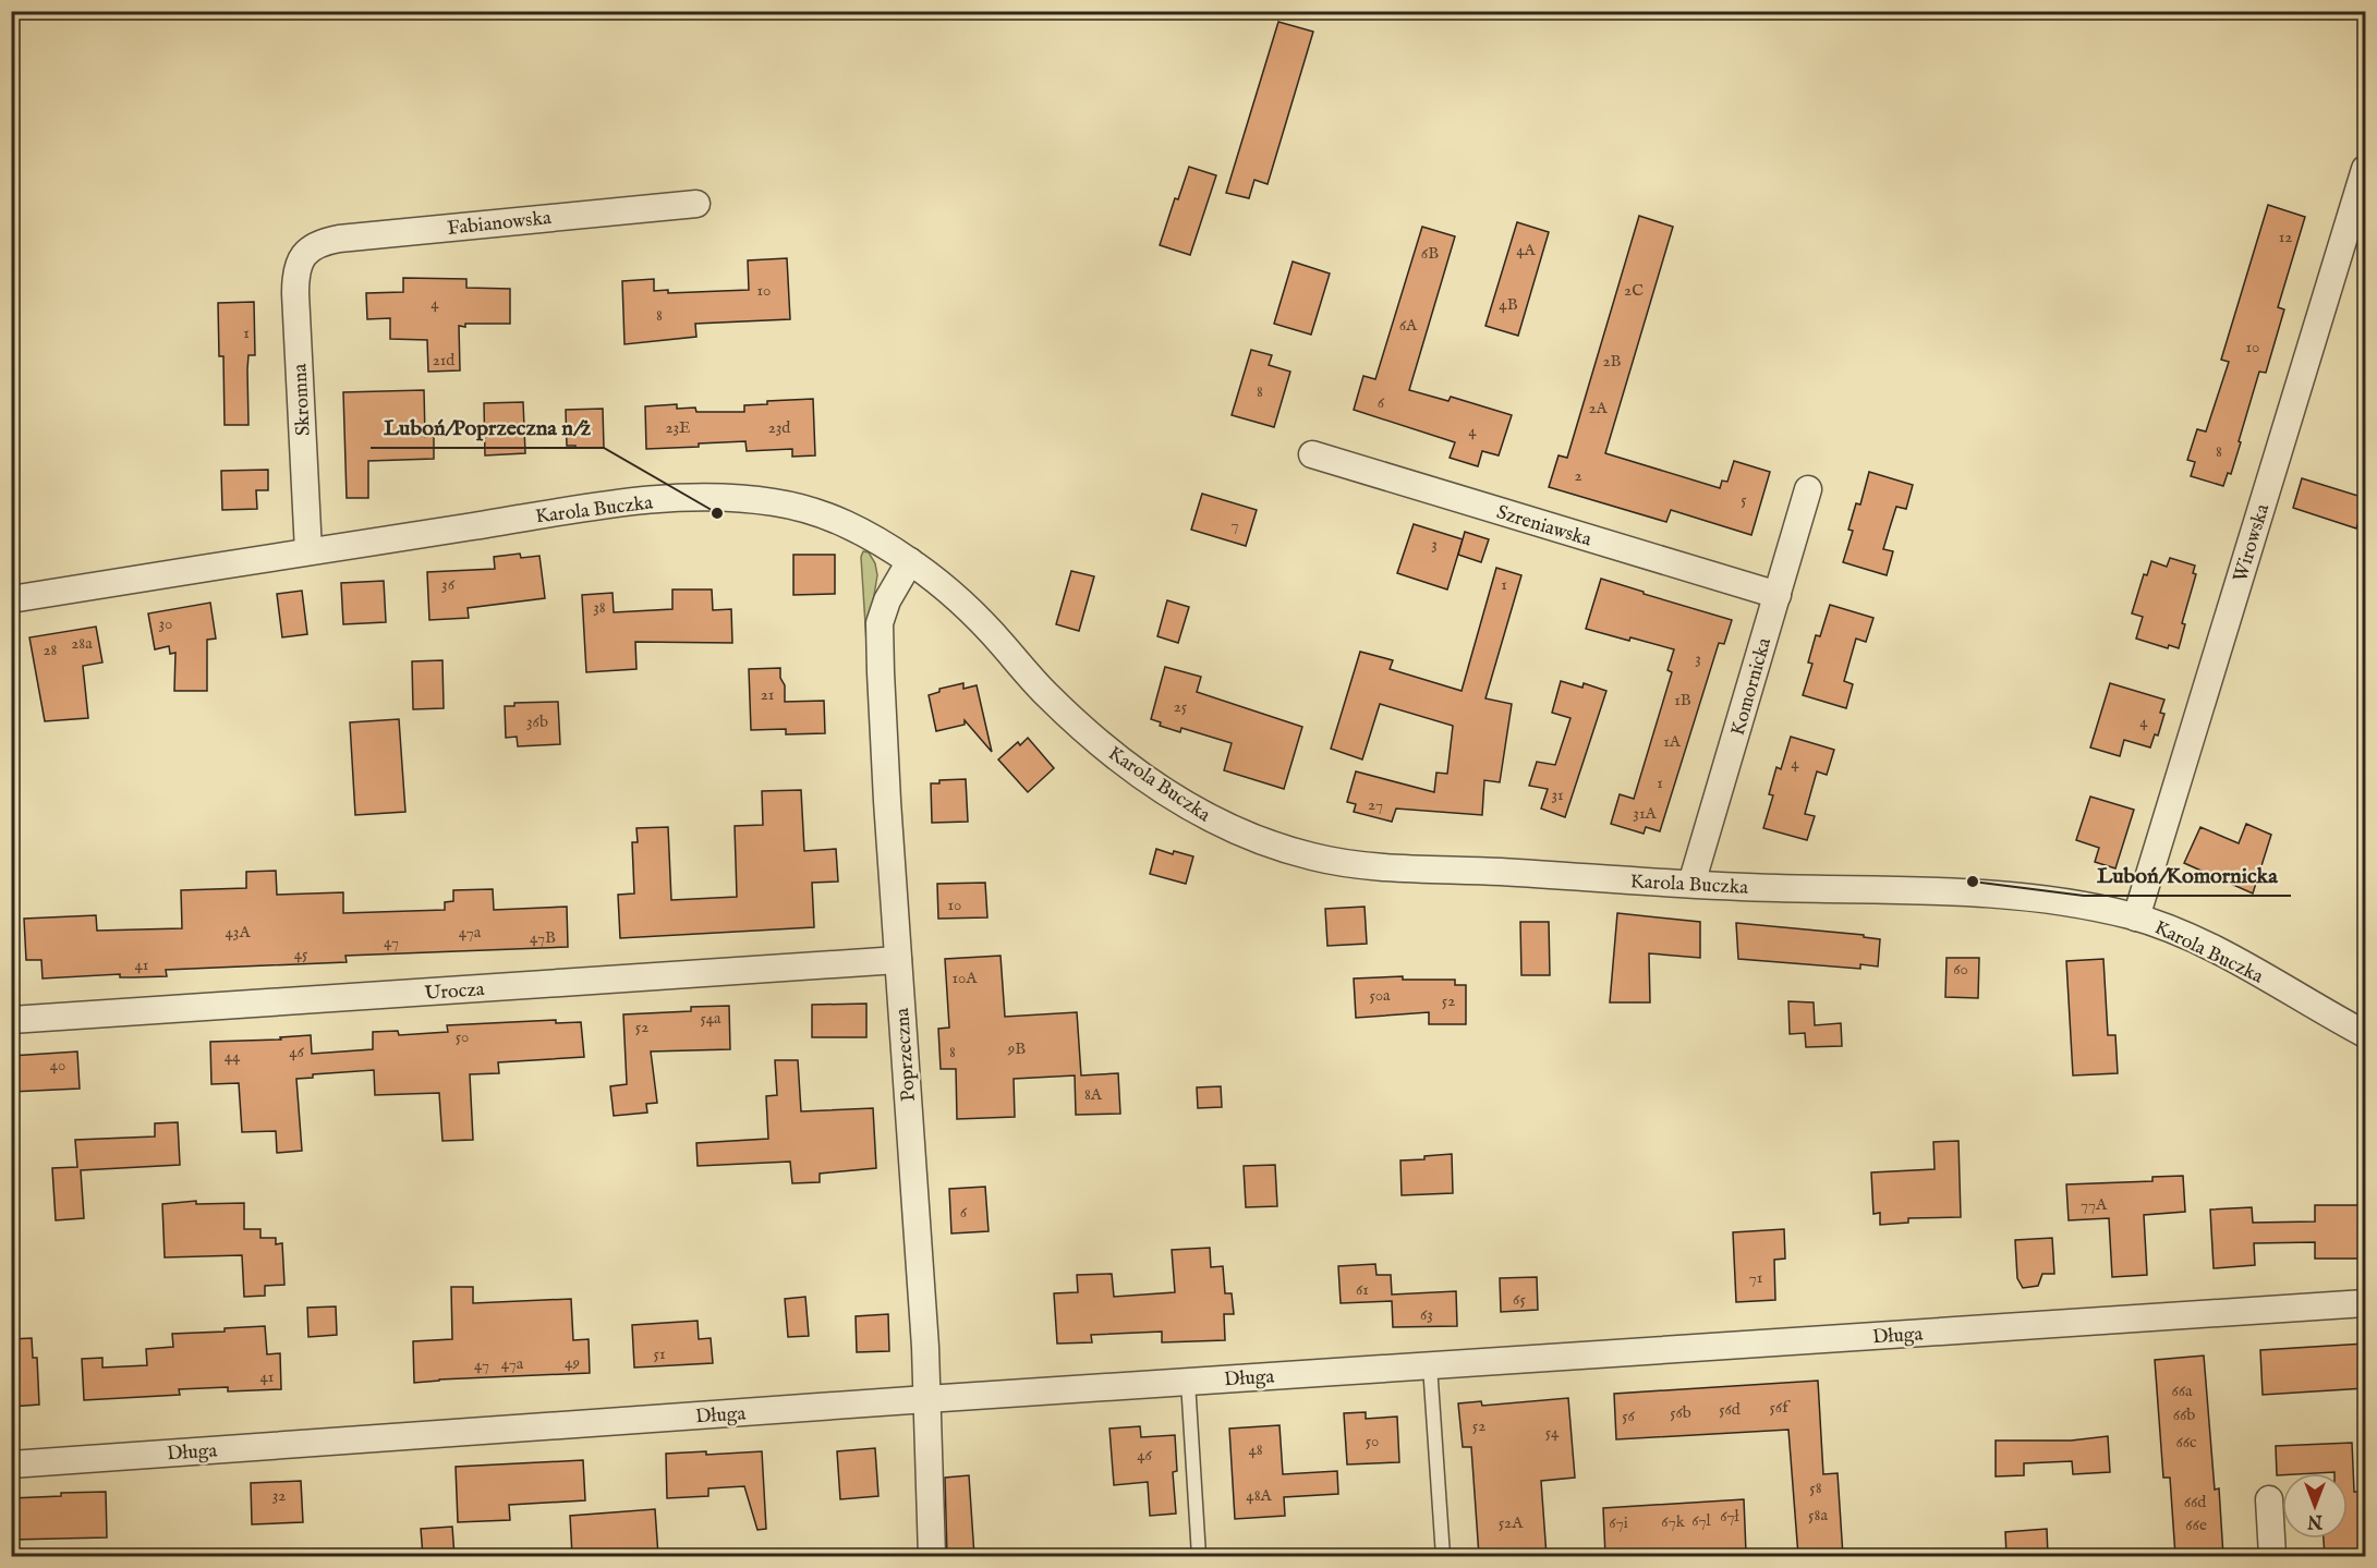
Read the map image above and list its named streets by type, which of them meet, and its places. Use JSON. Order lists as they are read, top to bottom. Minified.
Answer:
{"streets":{"street":["Fabianowska","Skromna","Karola Buczka","Szreniawska","Wirowska","Komornicka","Urocza","Poprzeczna","Długa"]},"crossings":[["Fabianowska","Skromna"],["Skromna","Karola Buczka"],["Karola Buczka","Wirowska"],["Karola Buczka","Komornicka"],["Karola Buczka","Poprzeczna"],["Szreniawska","Komornicka"],["Urocza","Poprzeczna"],["Poprzeczna","Długa"]],"places":["Luboń/Poprzeczna n/ż","Luboń/Komornicka"],"house_numbers":["12","4A","6B","10","2C","4","4B","8","6A","1","10","21d","2B","8","6","2A","23E","23d","4","8","2","5","7","3","36","1","38","30","28a","28","3","21","1B","25","36b","4","1A","4","1","31","27","31A","10","43A","47a","47B","47","45","41","60","10A","50a","52","54a","52","50","9B","46","8","44","40","8A","77A","6","71","61","65","63","51","49","47a","47","41","66a","56f","56d","56b","66b","56","52","54","50","66c","48","46","58","32","48A","66d","58a","67ł","67l","67k","52A","67i","66e"],"north":"bottom"}
